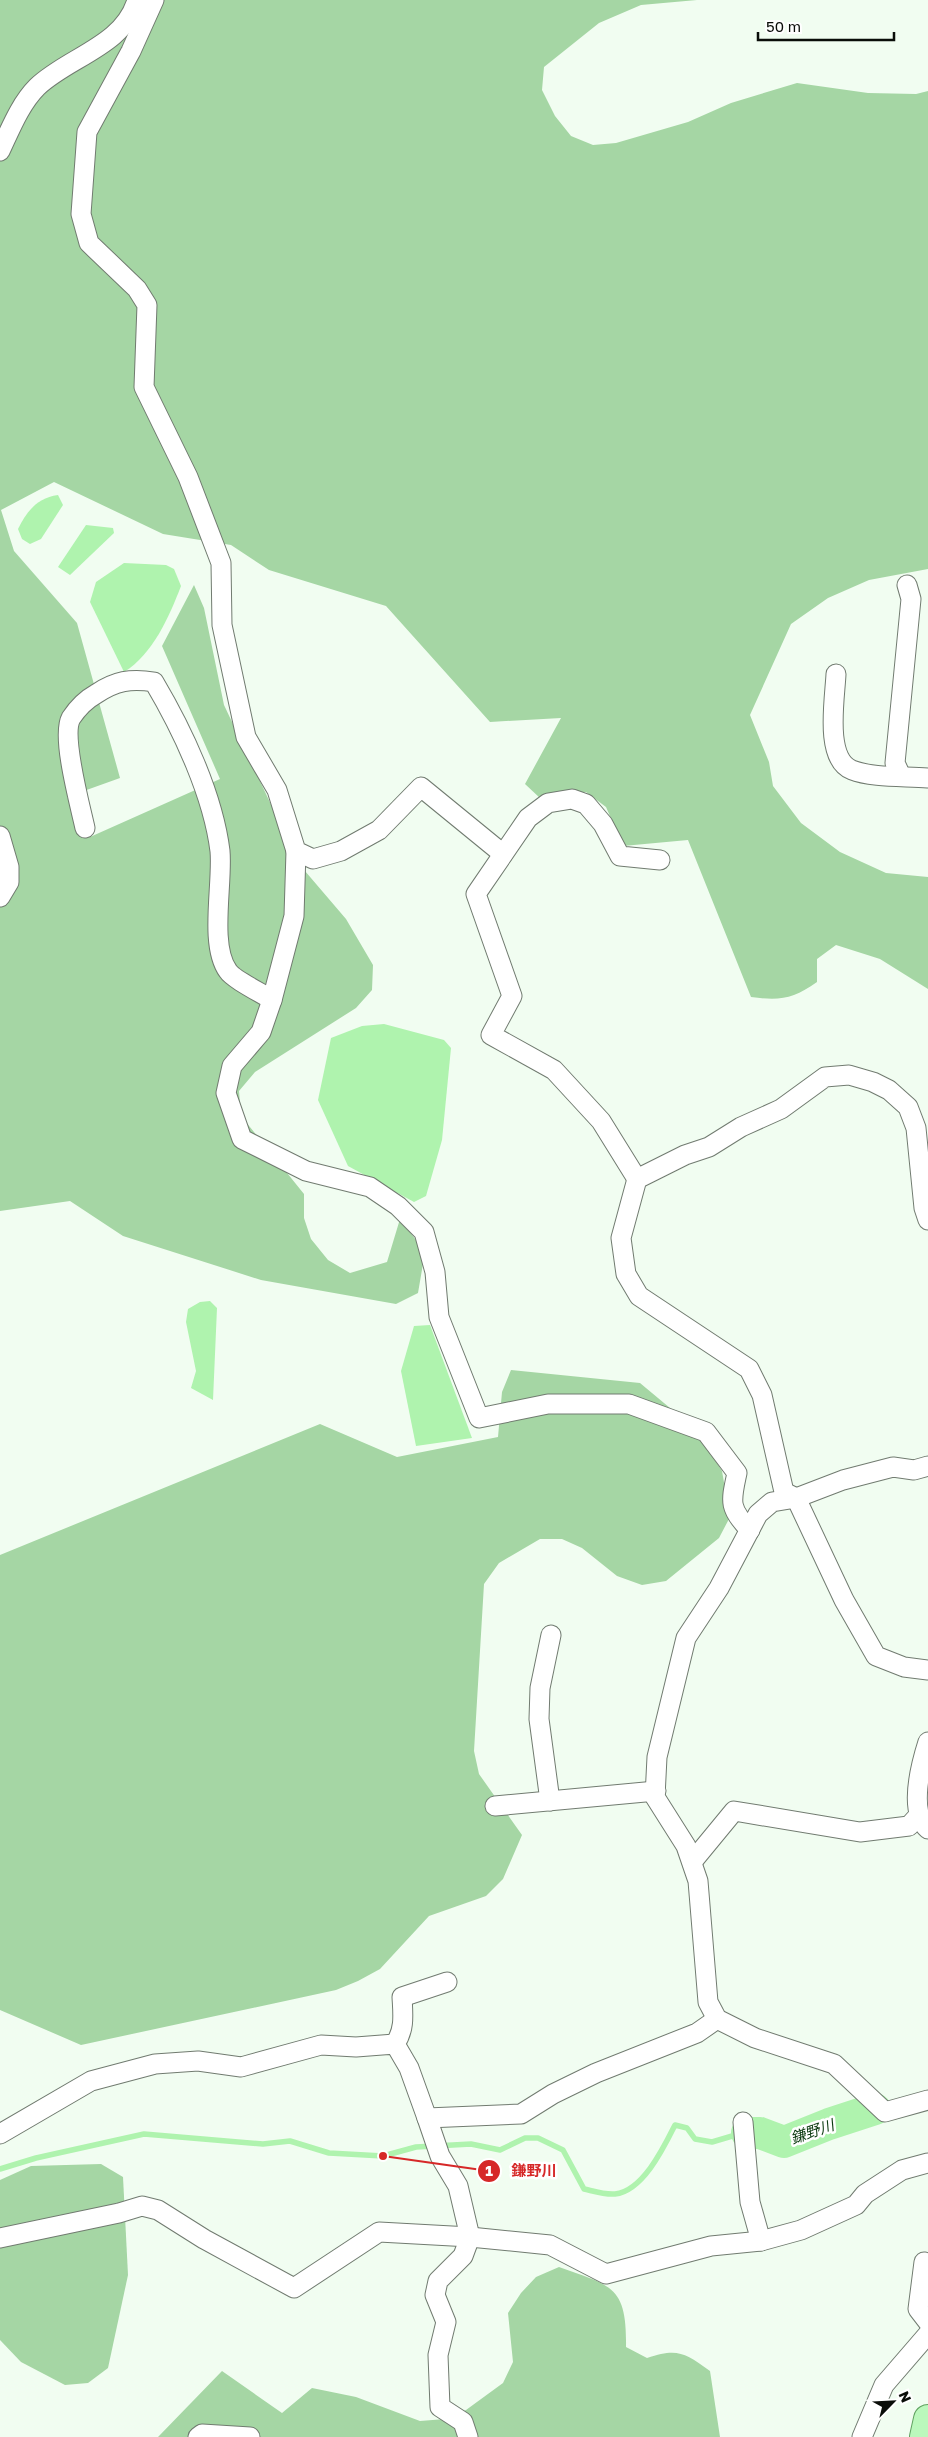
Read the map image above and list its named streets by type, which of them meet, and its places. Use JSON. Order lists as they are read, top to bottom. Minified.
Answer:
{"water":["鎌野川"],"places":["鎌野川"],"scale_bar":"50 m","north":"top right"}
